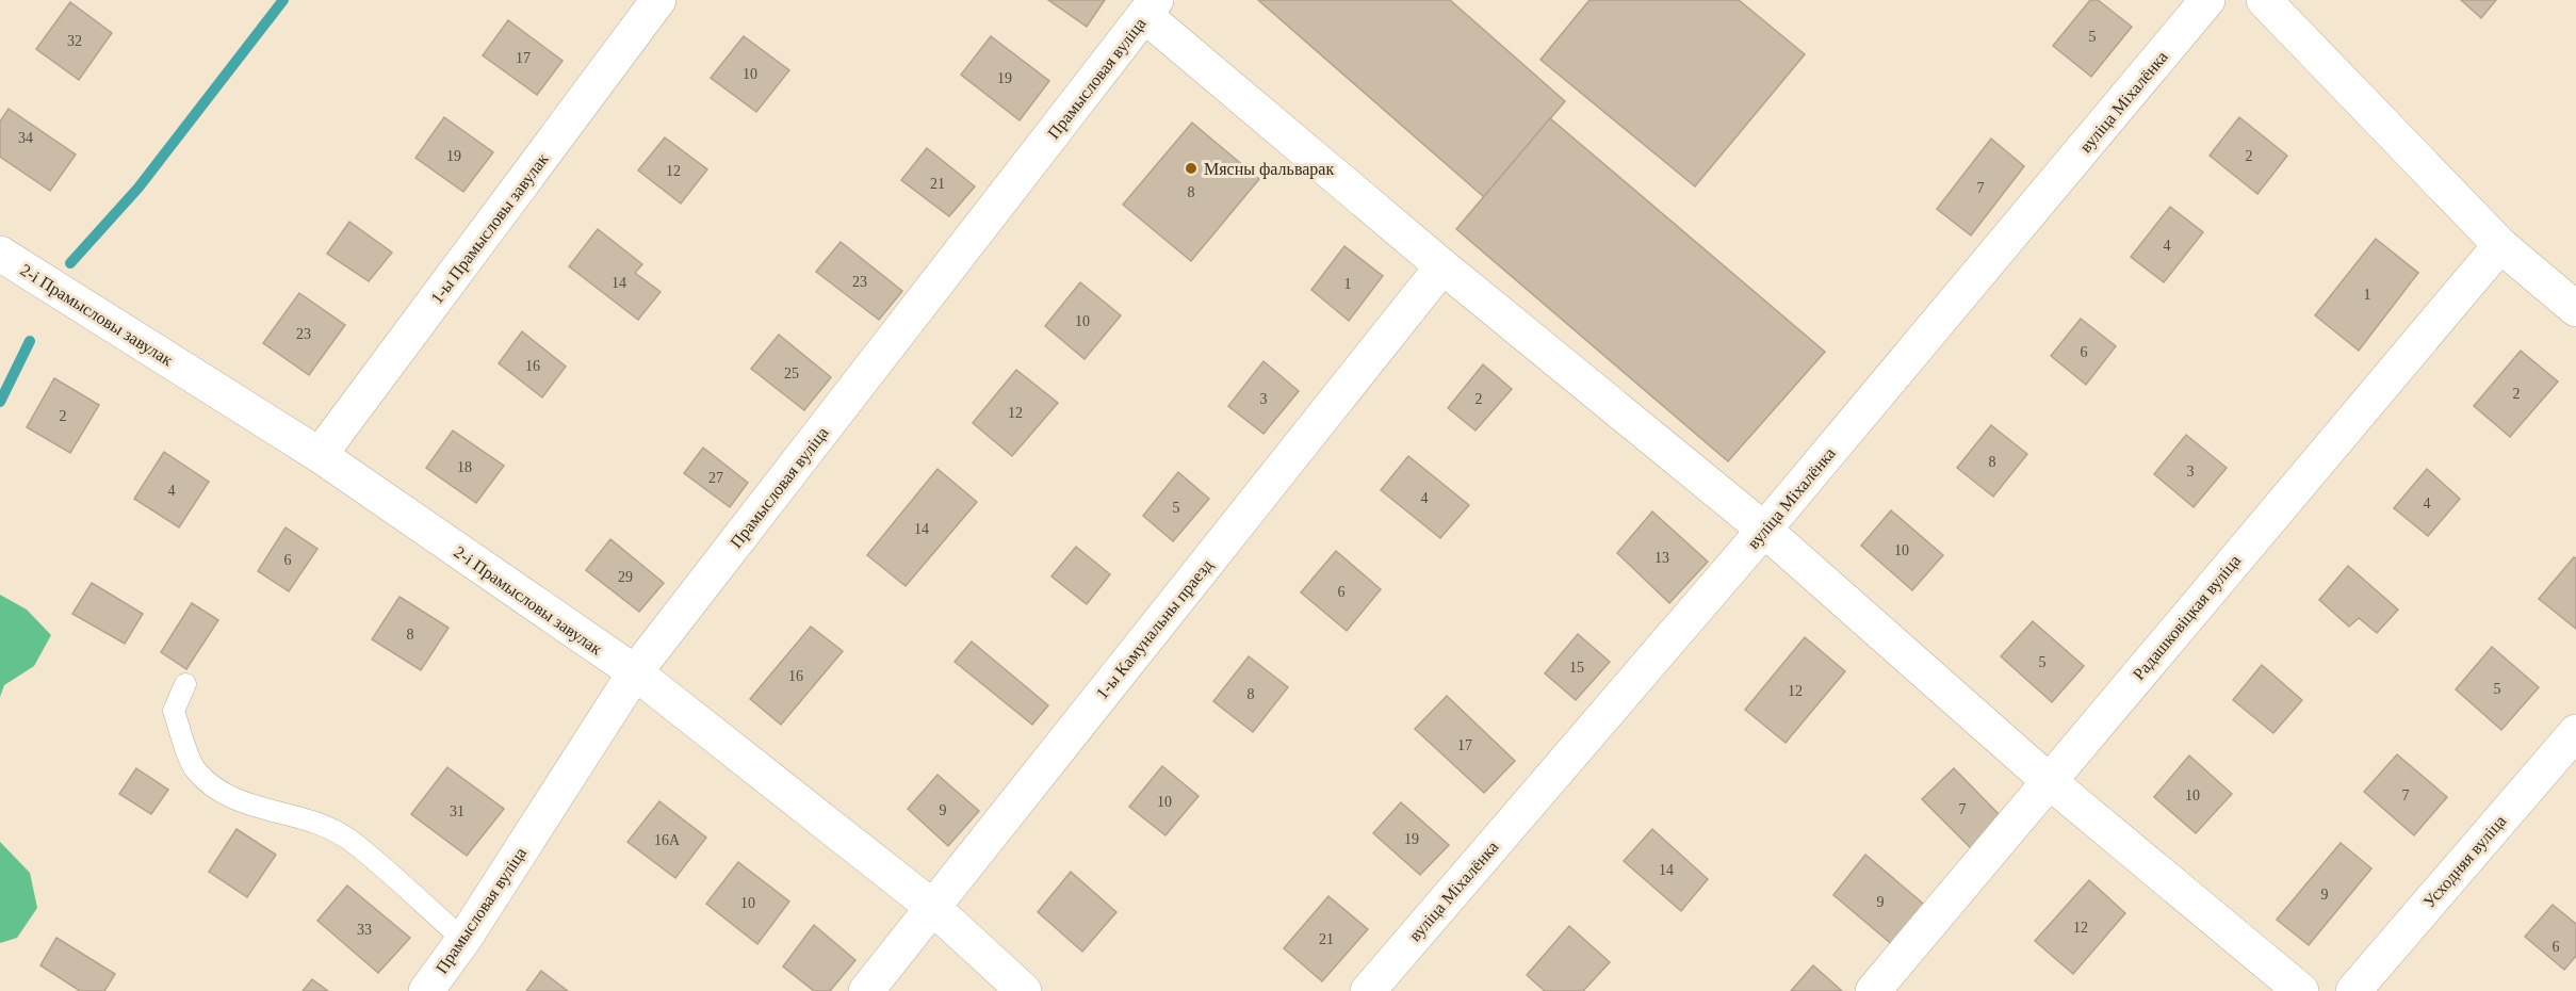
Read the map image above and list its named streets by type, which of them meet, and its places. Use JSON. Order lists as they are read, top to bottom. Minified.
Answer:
{"streets":{"street":["Прамысловая вуліца","вуліца Міхалёнка","1-ы Прамысловы завулак","2-і Прамысловы завулак","Радашковіцкая вуліца","1-ы Камунальны праезд","Усходняя вуліца"]},"crossings":[["Прамысловая вуліца","2-і Прамысловы завулак"],["1-ы Прамысловы завулак","2-і Прамысловы завулак"],["2-і Прамысловы завулак","1-ы Камунальны праезд"]],"places":["Мясны фальварак"],"house_numbers":["5","32","17","10","19","34","19","2","12","21","7","8","4","23","14","1","1","10","23","6","16","25","2","3","2","12","2","8","18","3","27","4","4","4","5","14","10","13","6","29","6","8","5","15","16","5","12","8","17","10","7","10","7","9","31","19","16А","14","9","9","10","12","33","21","6"]}
